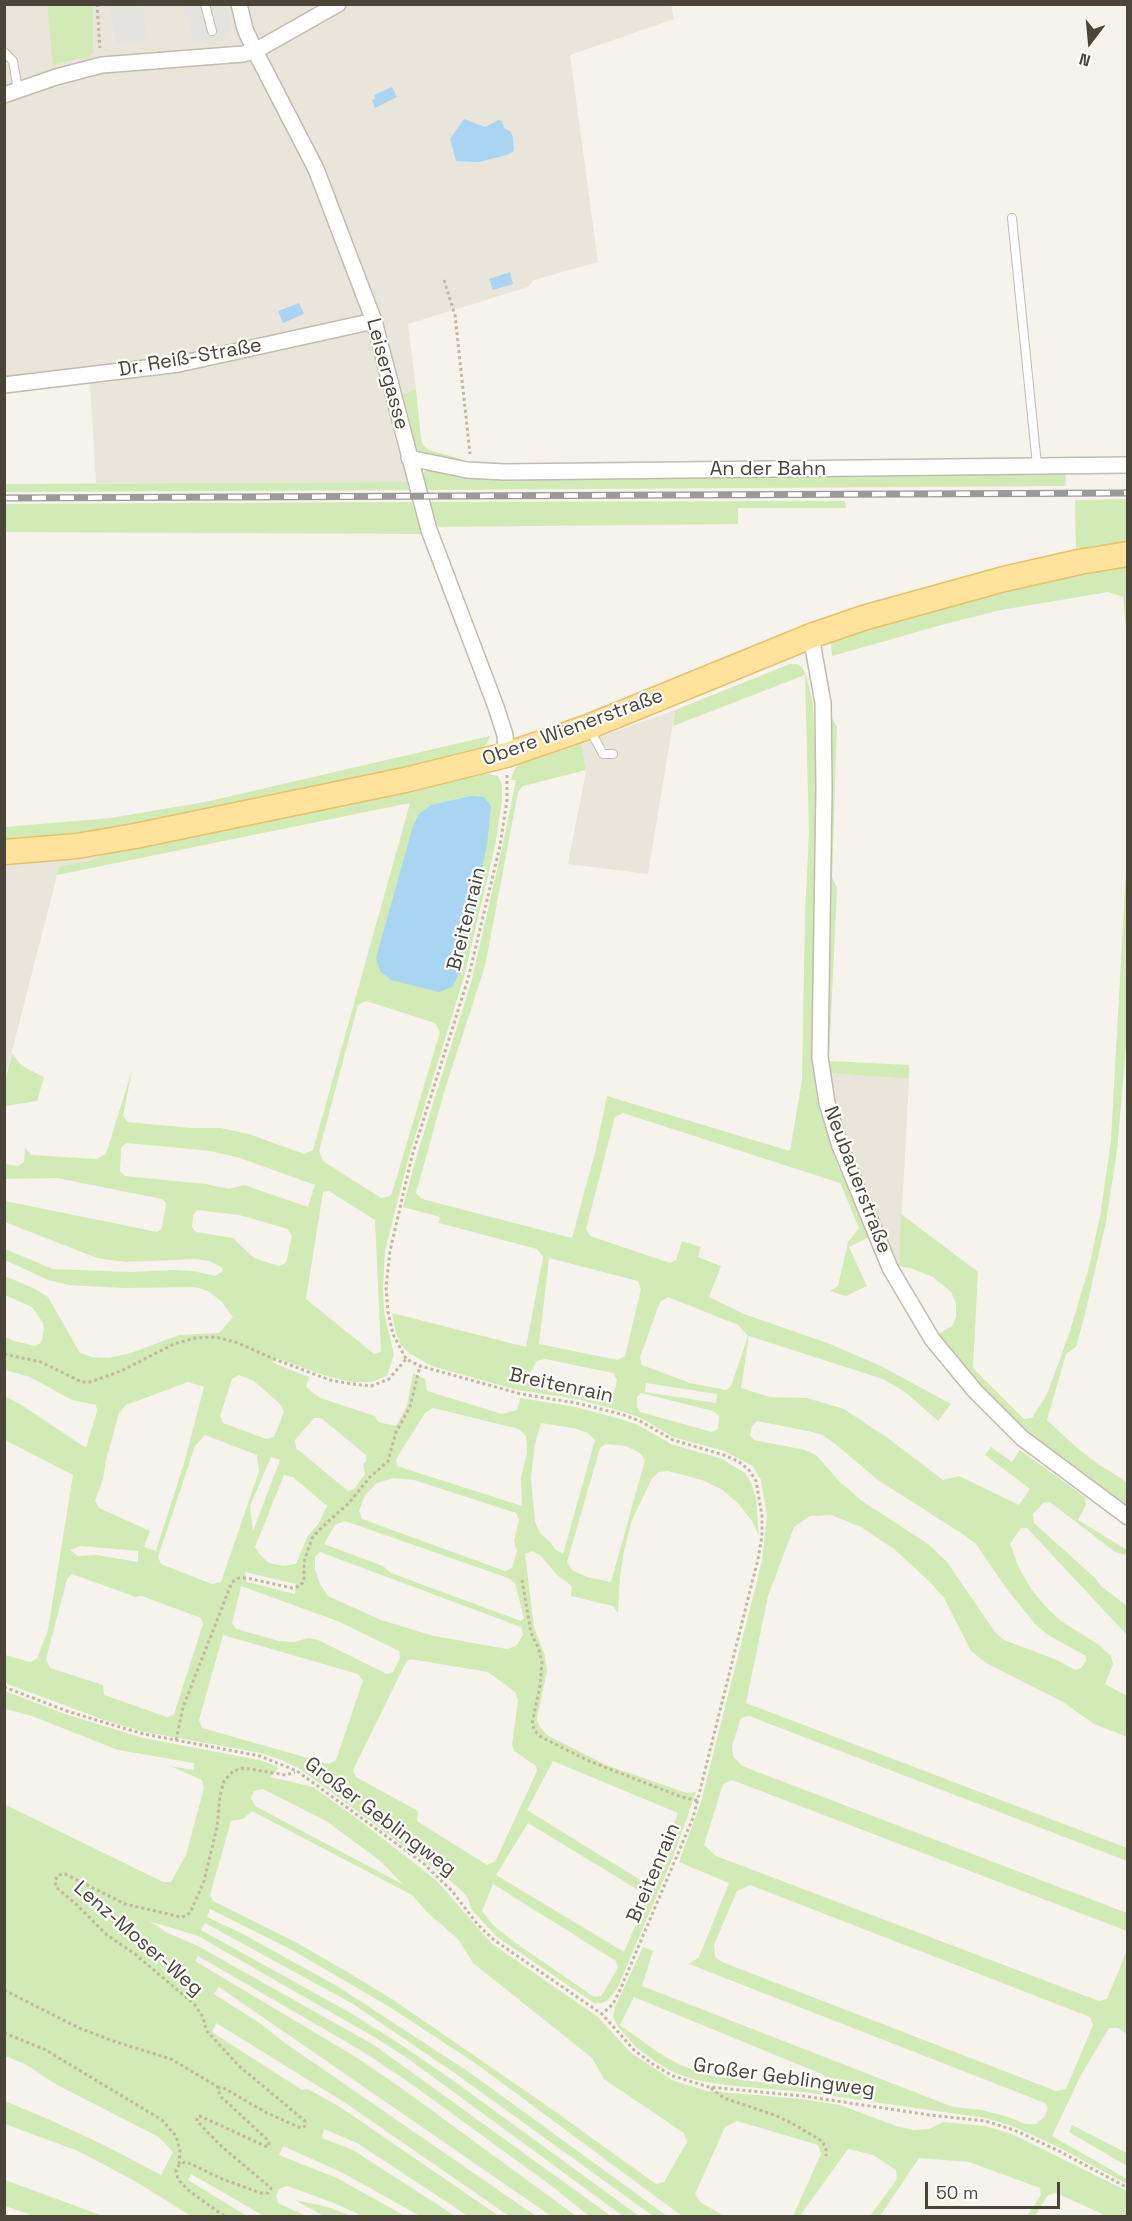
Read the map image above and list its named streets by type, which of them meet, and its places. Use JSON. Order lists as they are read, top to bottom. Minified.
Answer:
{"streets":{"main road":["Obere Wienerstraße"],"street":["Dr. Reiß-Straße","Leisergasse","An der Bahn","Neubauerstraße"],"path":["Breitenrain","Großer Geblingweg","Lenz-Moser-Weg"]},"crossings":[["Dr. Reiß-Straße","Leisergasse"],["Leisergasse","An der Bahn"],["Leisergasse","Obere Wienerstraße"],["Leisergasse","Breitenrain"],["Obere Wienerstraße","Breitenrain"],["Obere Wienerstraße","Neubauerstraße"],["Breitenrain","Großer Geblingweg"],["Großer Geblingweg","Lenz-Moser-Weg"]],"scale_bar":"50 m","north":"bottom"}
